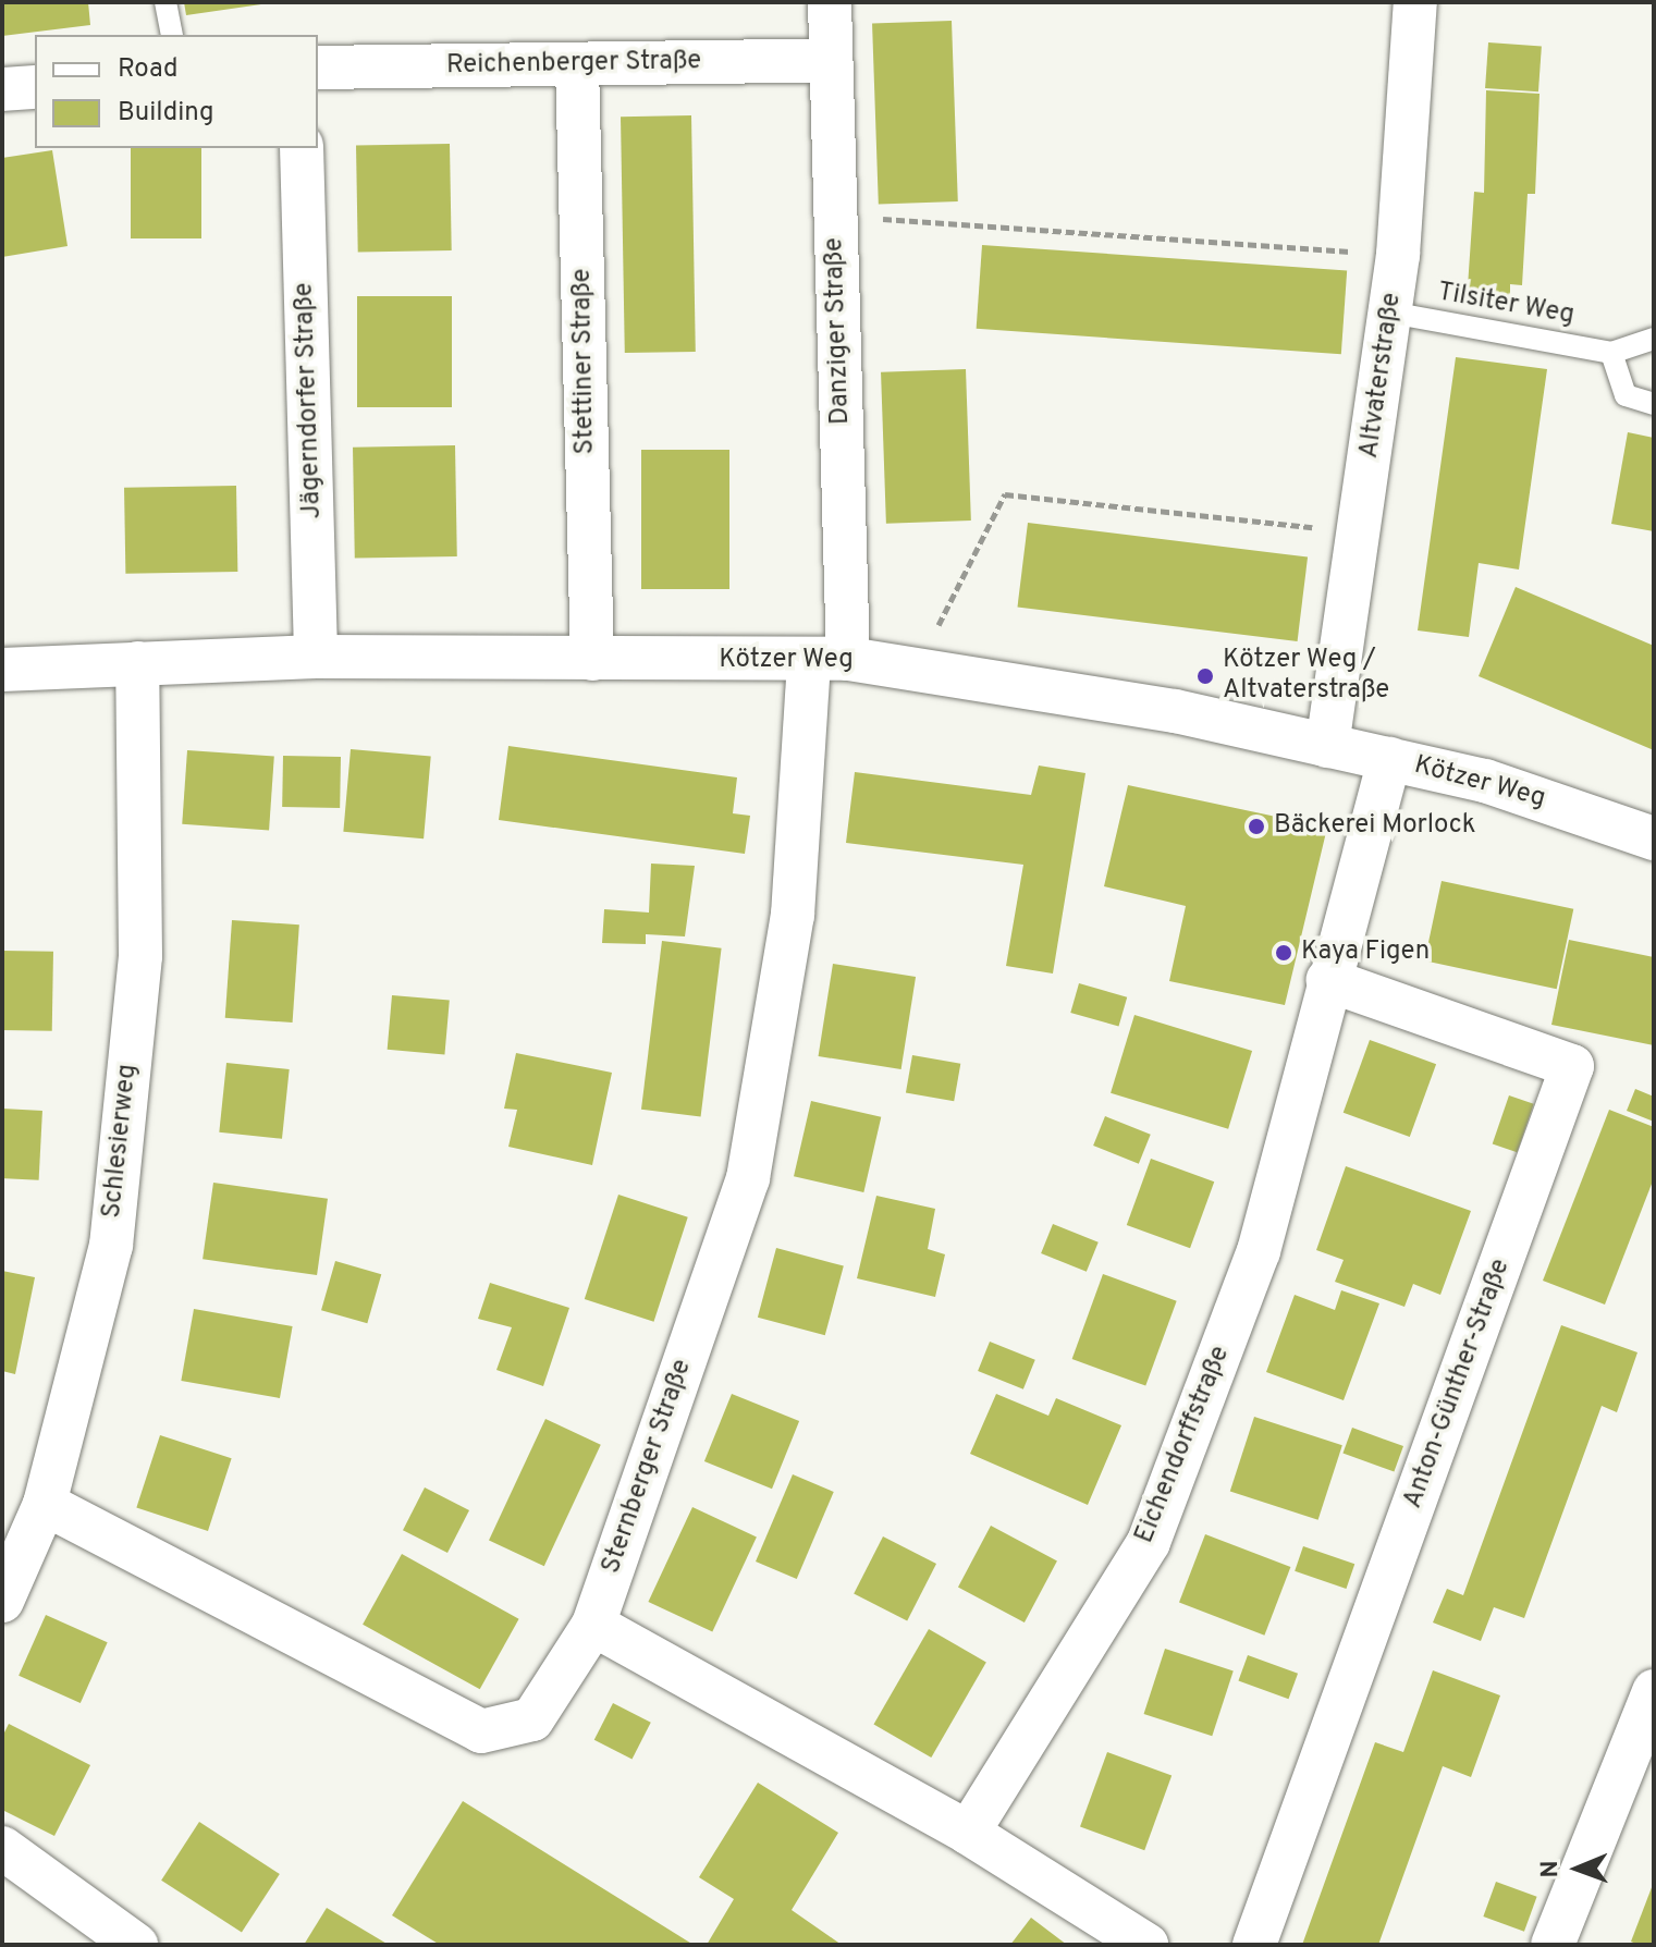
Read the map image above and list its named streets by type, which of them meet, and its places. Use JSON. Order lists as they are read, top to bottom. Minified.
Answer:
{"streets":{"street":["Reichenberger Straße","Danziger Straße","Stettiner Straße","Altvaterstraße","Jägerndorfer Straße","Kötzer Weg","Schlesierweg","Anton-Günther-Straße","Eichendorffstraße","Sternberger Straße"],"lane":["Tilsiter Weg"]},"crossings":[["Reichenberger Straße","Danziger Straße"],["Reichenberger Straße","Stettiner Straße"],["Tilsiter Weg","Altvaterstraße"],["Danziger Straße","Kötzer Weg"],["Danziger Straße","Sternberger Straße"],["Stettiner Straße","Kötzer Weg"],["Altvaterstraße","Kötzer Weg"],["Jägerndorfer Straße","Kötzer Weg"],["Kötzer Weg","Schlesierweg"],["Kötzer Weg","Eichendorffstraße"],["Kötzer Weg","Sternberger Straße"],["Schlesierweg","Sternberger Straße"],["Anton-Günther-Straße","Eichendorffstraße"]],"places":["Kötzer Weg / Altvaterstraße","Bäckerei Morlock","Kaya Figen"],"legend":["Road","Building"],"north":"left"}
